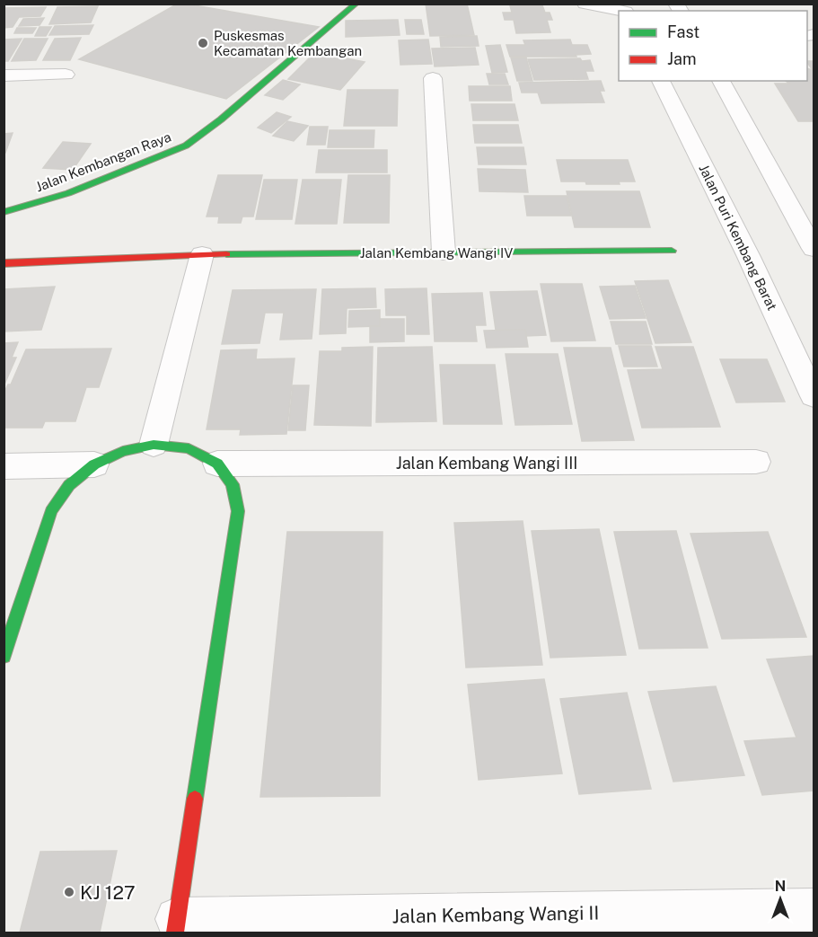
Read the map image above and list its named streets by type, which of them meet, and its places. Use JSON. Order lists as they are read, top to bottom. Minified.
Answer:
{"streets":{"street":["Jalan Kembangan Raya","Jalan Puri Kembang Barat","Jalan Kembang Wangi IV","Jalan Kembang Wangi III","Jalan Kembang Wangi II"]},"places":["Puskesmas Kecamatan Kembangan","KJ 127"],"legend":["Fast","Jam"],"north":"top"}
